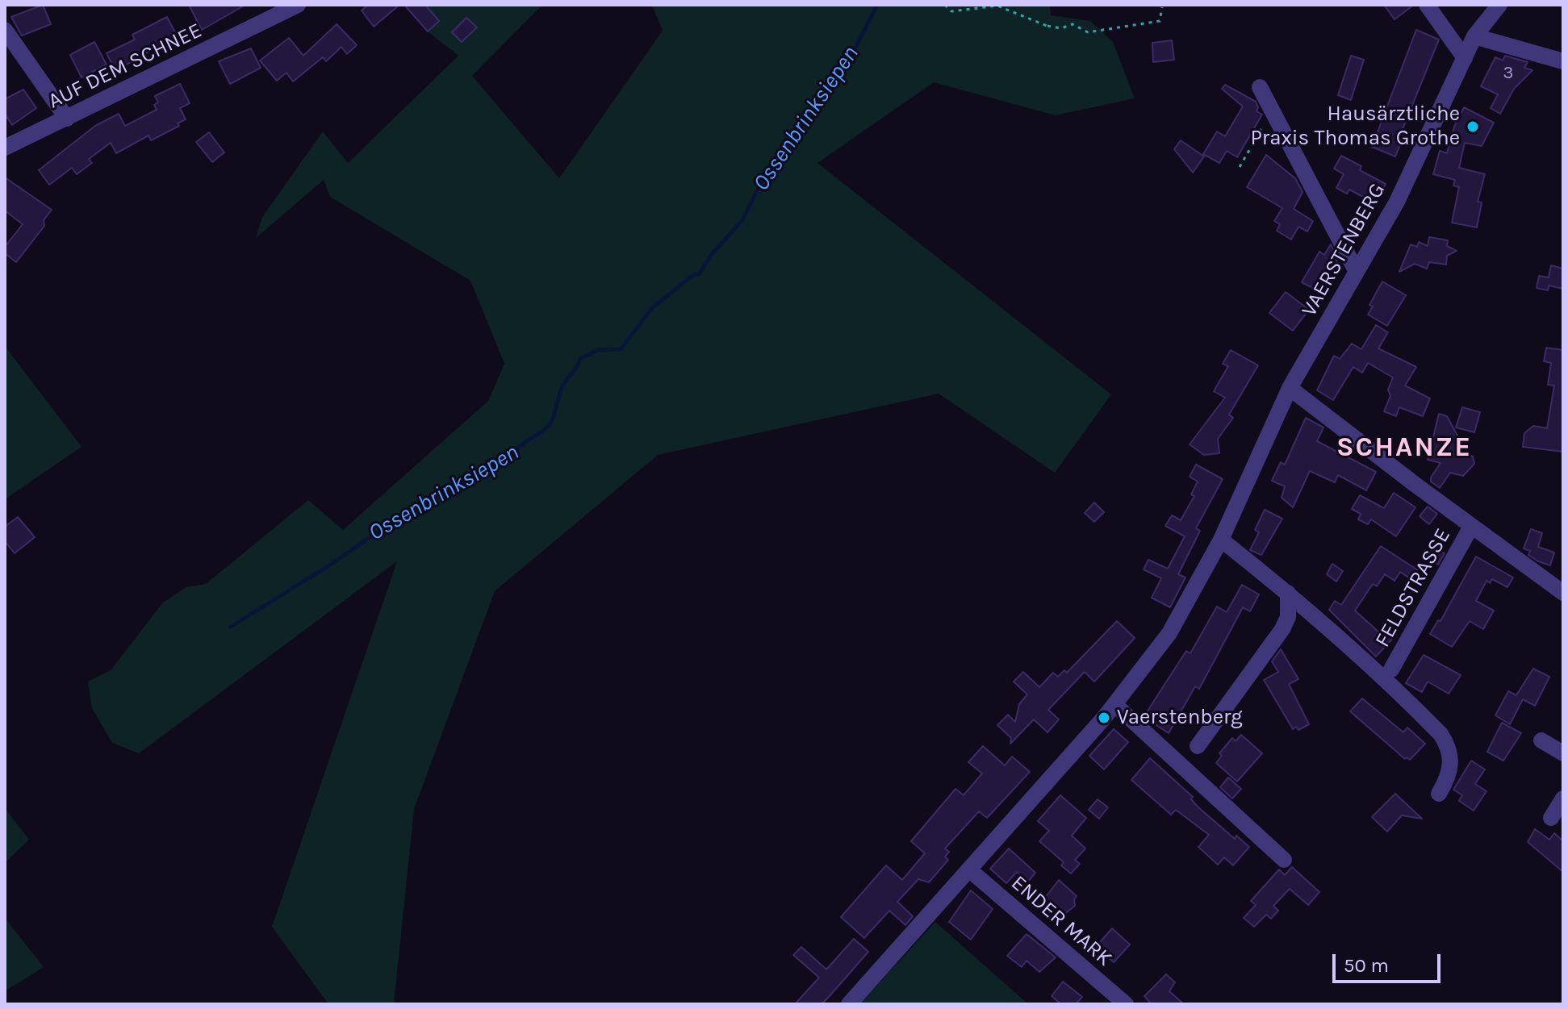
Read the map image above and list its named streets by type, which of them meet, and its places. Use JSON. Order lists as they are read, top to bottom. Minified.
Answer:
{"streets":{"street":["AUF DEM SCHNEE","VAERSTENBERG","FELDSTRASSE","ENDER MARK"]},"crossings":[["VAERSTENBERG","ENDER MARK"]],"districts":["SCHANZE"],"water":["Ossenbrinksiepen"],"places":["Hausärztliche Praxis Thomas Grothe","Vaerstenberg"],"house_numbers":["3"],"scale_bar":"50 m"}
